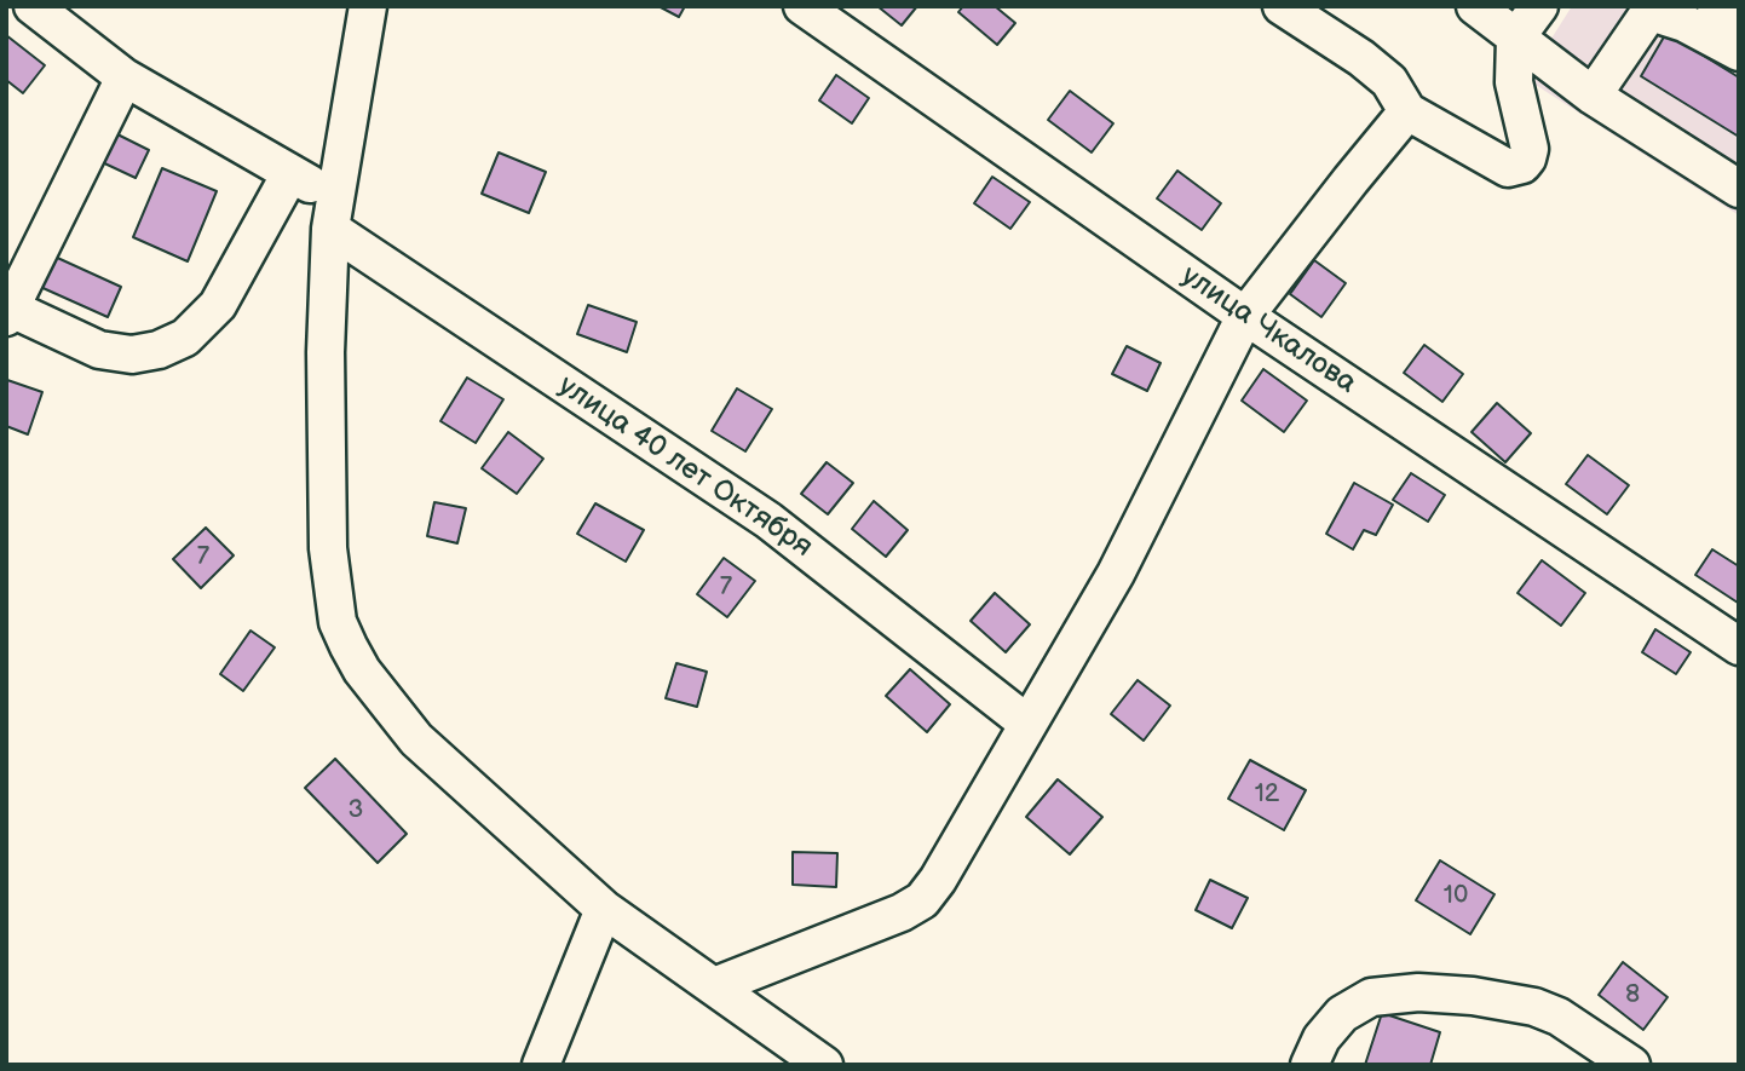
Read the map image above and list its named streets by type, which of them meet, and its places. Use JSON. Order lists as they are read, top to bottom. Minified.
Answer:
{"streets":{"street":["улица Чкалова","улица 40 лет Октября"]},"house_numbers":["7","7","12","3","10","8"]}
